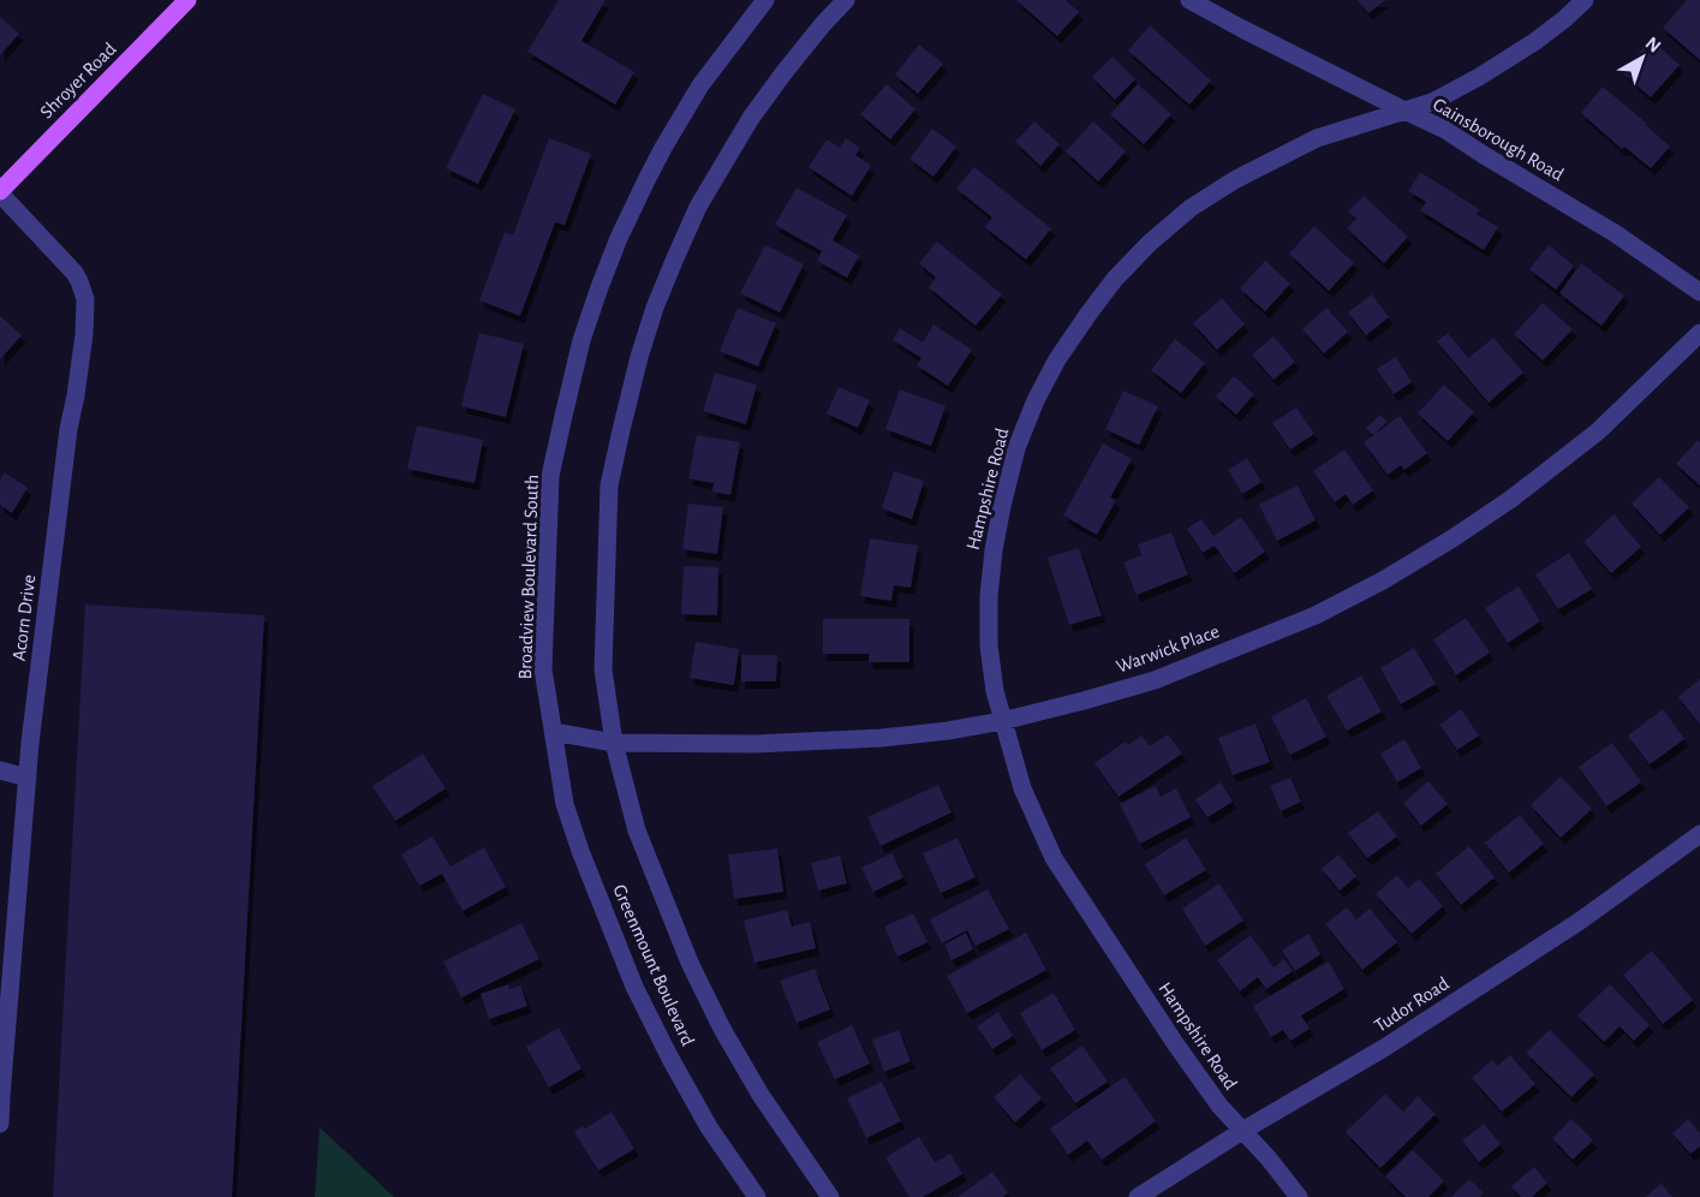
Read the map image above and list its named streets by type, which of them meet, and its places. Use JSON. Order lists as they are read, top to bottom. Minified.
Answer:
{"streets":{"main road":["Shroyer Road"],"street":["Gainsborough Road","Hampshire Road","Broadview Boulevard South","Acorn Drive","Warwick Place","Greenmount Boulevard","Tudor Road"]},"crossings":[["Shroyer Road","Acorn Drive"],["Gainsborough Road","Hampshire Road"],["Hampshire Road","Warwick Place"],["Hampshire Road","Tudor Road"],["Broadview Boulevard South","Warwick Place"],["Broadview Boulevard South","Greenmount Boulevard"],["Warwick Place","Greenmount Boulevard"]],"north":"top right"}
